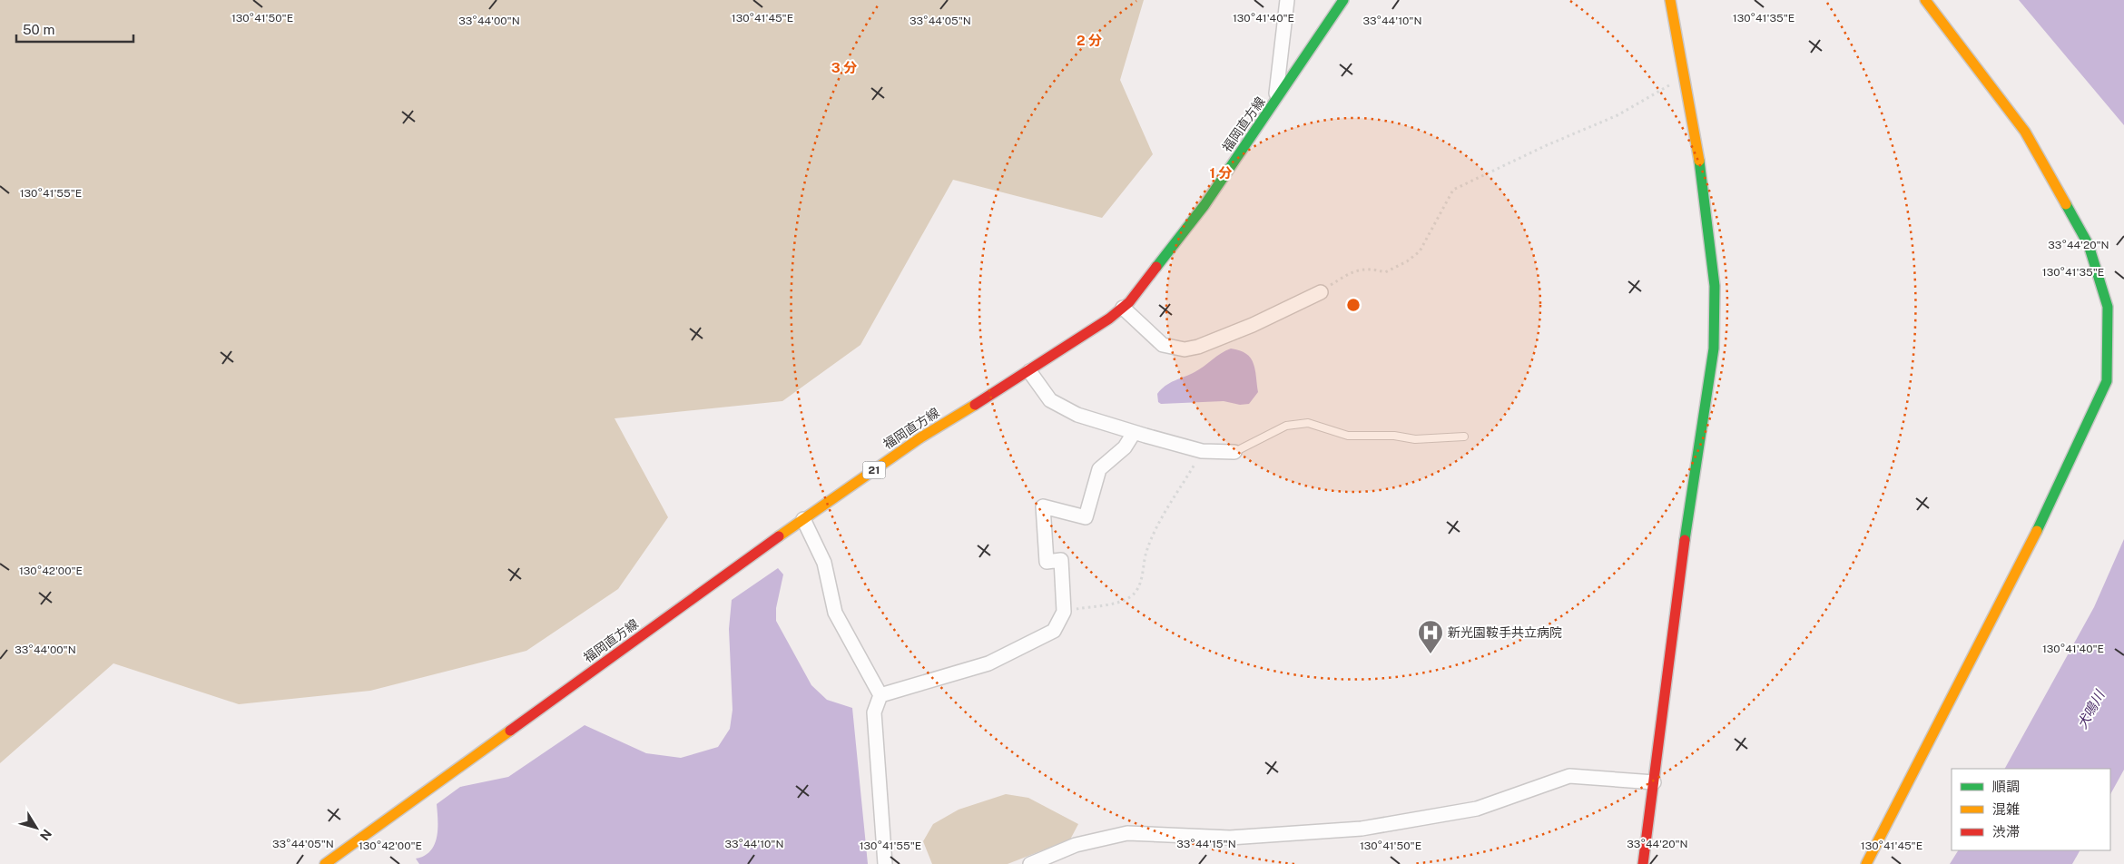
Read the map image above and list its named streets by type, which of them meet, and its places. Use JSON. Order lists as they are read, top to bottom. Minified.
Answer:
{"streets":{"street":["福岡直方線","21"]},"water":["犬鳴川"],"places":{"hospital":["新光園鞍手共立病院"]},"legend":["順調","混雑","渋滞"],"scale_bar":"50 m","north":"bottom right","coordinates":["130°41'45\"E","130°41'50\"E","130°41'40\"E","130°41'35\"E","33°44'00\"N","33°44'05\"N","33°44'10\"N","130°41'55\"E","33°44'20\"N","130°42'00\"E","33°44'15\"N"],"rings":["2 分","3 分","1 分"]}
